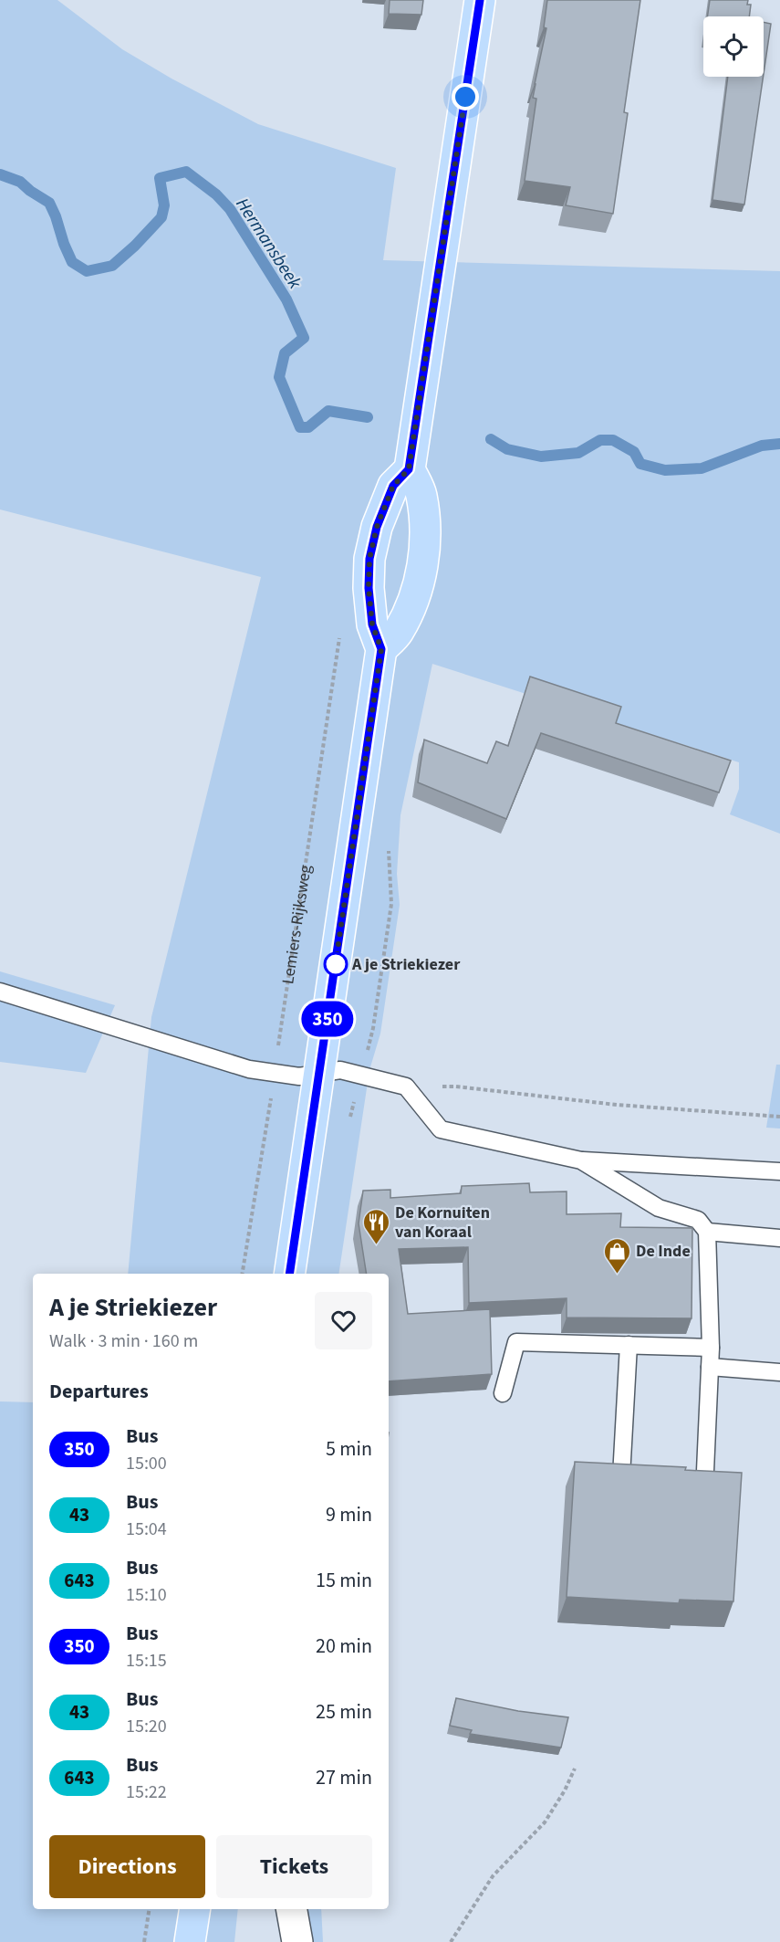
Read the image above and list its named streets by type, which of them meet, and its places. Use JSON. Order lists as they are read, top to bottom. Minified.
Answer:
{"streets":{"path":["Lemiers-Rijksweg"]},"water":["Hermansbeek"],"places":{"other":["A je Striekiezer"],"restaurant":["De Kornuiten van Koraal"],"shop":["De Inde"]},"lines":["bus line 350"],"page":{"on_map":"350","heading":[["A je Striekiezer","Walk · 3 min · 160 m"],"Departures"],"list":[{"mark":"350","name":"Bus","note":"15:00","value":"5 min"},{"mark":"43","name":"Bus","note":"15:04","value":"9 min"},{"mark":"643","name":"Bus","note":"15:10","value":"15 min"},{"mark":"350","name":"Bus","note":"15:15","value":"20 min"},{"mark":"43","name":"Bus","note":"15:20","value":"25 min"},{"mark":"643","name":"Bus","note":"15:22","value":"27 min"}],"buttons":["Directions","Tickets"]}}
